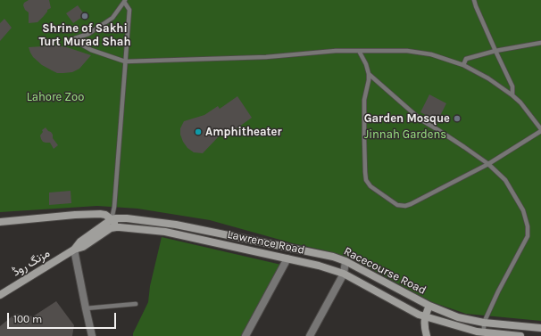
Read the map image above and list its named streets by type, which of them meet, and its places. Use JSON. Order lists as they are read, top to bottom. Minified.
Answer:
{"streets":{"main road":["Lawrence Road","مزنگ روڈ","Racecourse Road"]},"crossings":[["Lawrence Road","مزنگ روڈ"],["مزنگ روڈ","Racecourse Road"]],"parks":["Lahore Zoo","Jinnah Gardens"],"places":["Shrine of Sakhi Turt Murad Shah","Garden Mosque","Amphitheater"],"scale_bar":"100 m"}
